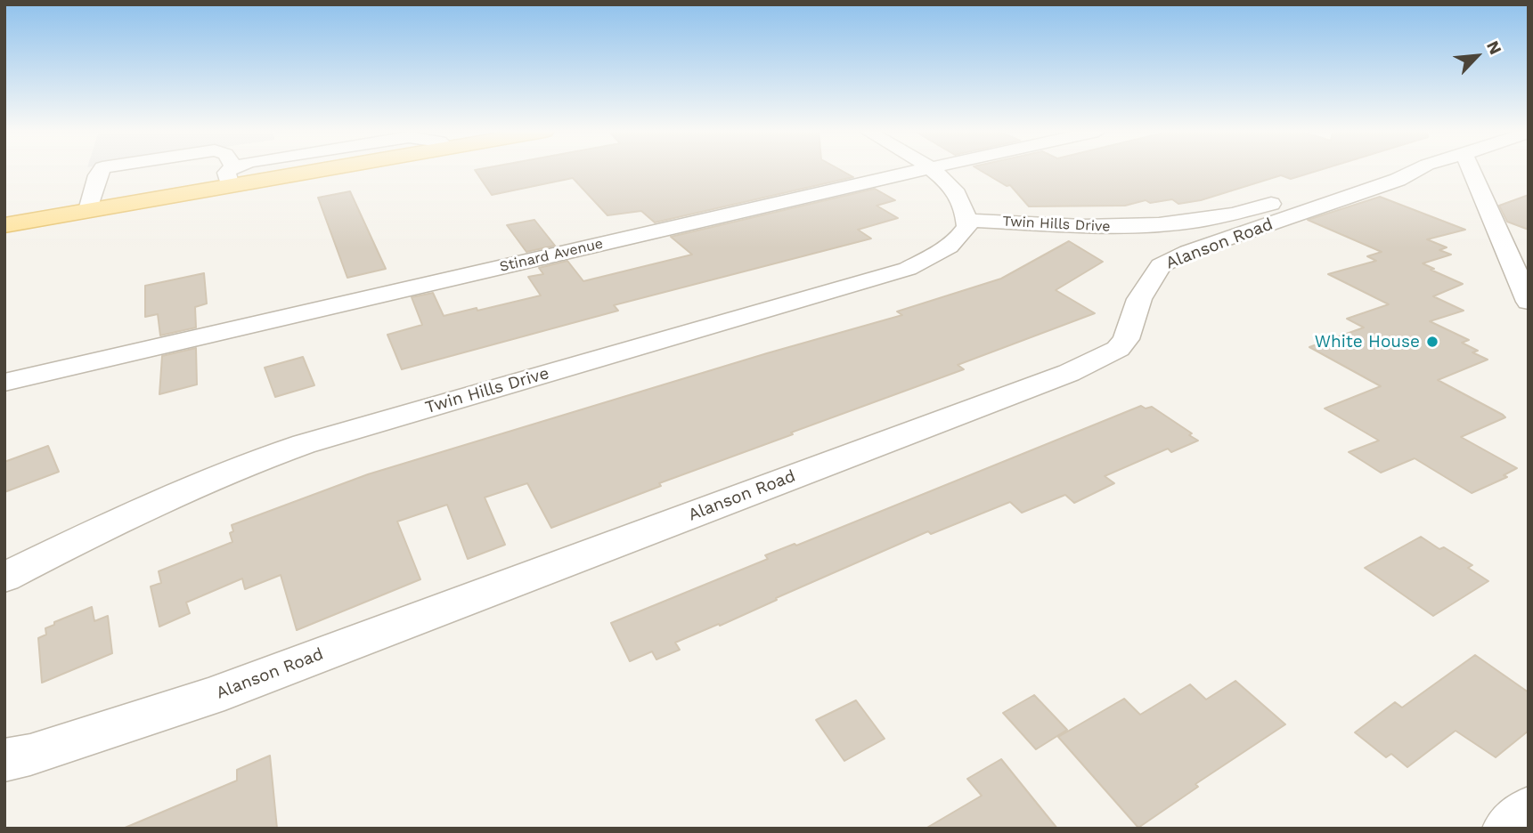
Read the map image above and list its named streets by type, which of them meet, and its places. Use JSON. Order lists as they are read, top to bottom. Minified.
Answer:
{"streets":{"street":["Twin Hills Drive","Alanson Road","Stinard Avenue"]},"crossings":[["Twin Hills Drive","Alanson Road"]],"places":["White House"],"north":"top right"}
